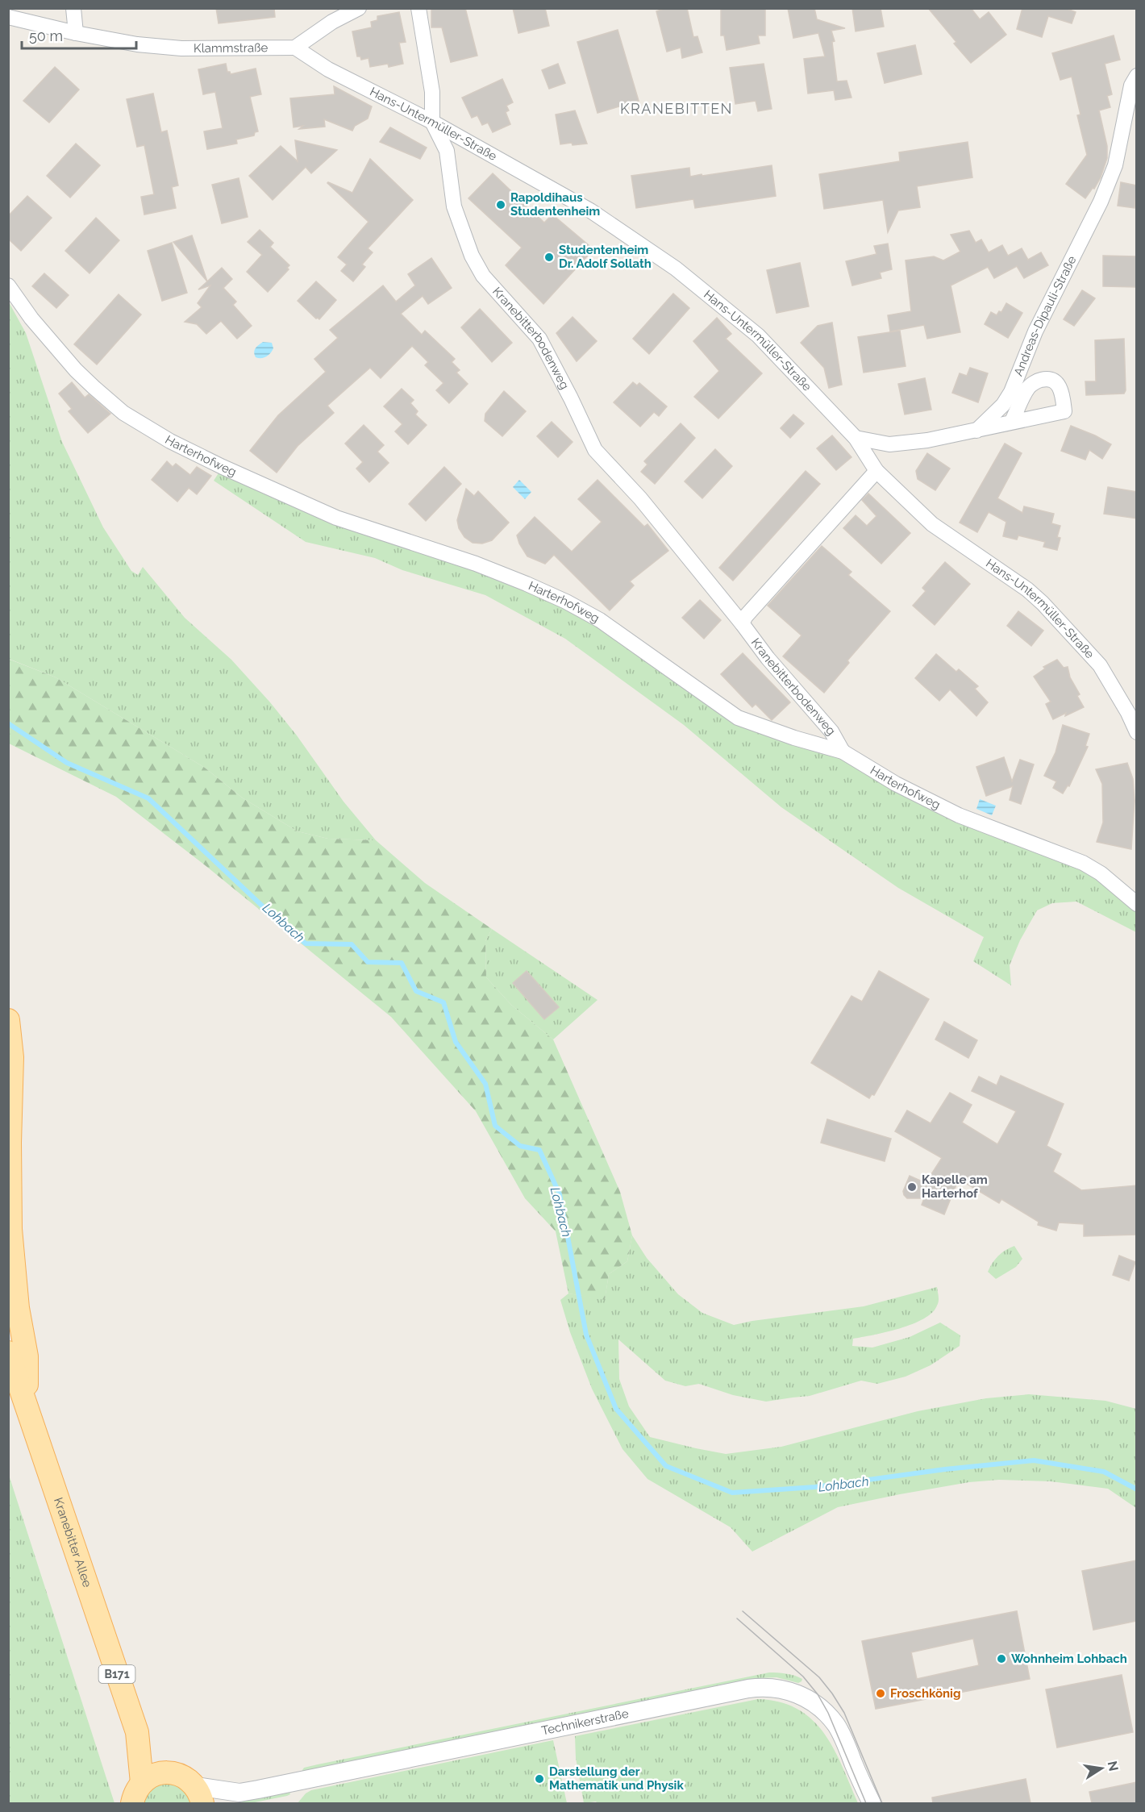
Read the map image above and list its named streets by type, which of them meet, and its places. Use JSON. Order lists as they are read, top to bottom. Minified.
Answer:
{"streets":{"main road":["Kranebitter Allee","B171"],"street":["Klammstraße","Hans-Untermüller-Straße","Andreas-Dipauli-Straße","Kranebitterbodenweg","Harterhofweg","Technikerstraße"]},"crossings":[["Klammstraße","Hans-Untermüller-Straße"],["Hans-Untermüller-Straße","Kranebitterbodenweg"],["Kranebitterbodenweg","Harterhofweg"],["Kranebitter Allee","B171"],["B171","Technikerstraße"]],"districts":["KRANEBITTEN"],"water":["Lohbach"],"places":["Rapoldihaus Studentenheim","Studentenheim Dr. Adolf Sollath","Kapelle am Harterhof","Wohnheim Lohbach","Froschkönig","Darstellung der Mathematik und Physik"],"scale_bar":"50 m","north":"right"}
